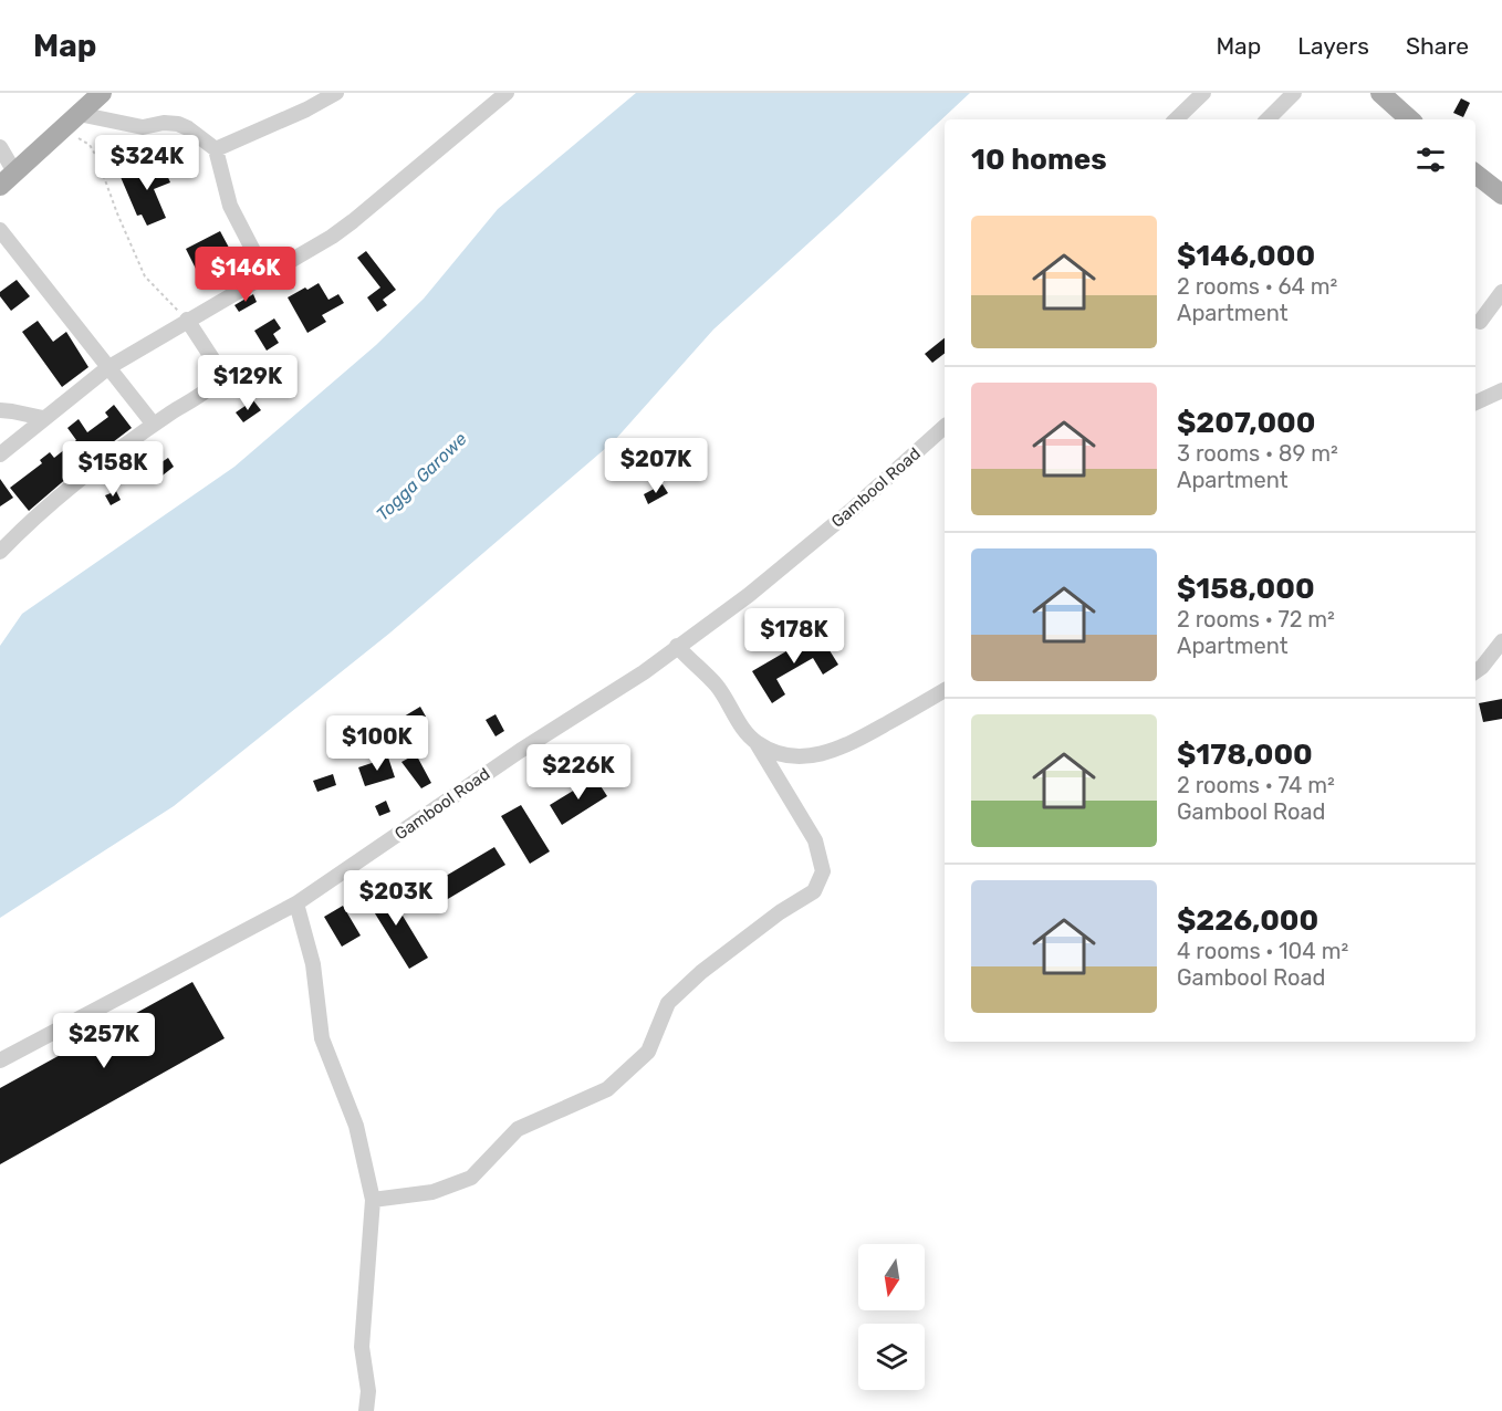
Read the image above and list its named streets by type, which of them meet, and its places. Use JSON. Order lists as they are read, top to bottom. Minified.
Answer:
{"streets":{"street":["Gambool Road"]},"water":["Togga Garowe"],"north":"bottom","page":{"header":"Map","nav":["Map","Layers","Share"],"heading":"10 homes","price":["$324K","$146K","$129K","$207K","$158K","$178K","$100K","$226K","$203K","$257K"],"list":[{"name":"$146,000","note":"2 rooms · 64 m² · Apartment"},{"name":"$207,000","note":"3 rooms · 89 m² · Apartment"},{"name":"$158,000","note":"2 rooms · 72 m² · Apartment"},{"name":"$178,000","note":"2 rooms · 74 m² · Gambool Road"},{"name":"$226,000","note":"4 rooms · 104 m² · Gambool Road"}]}}
